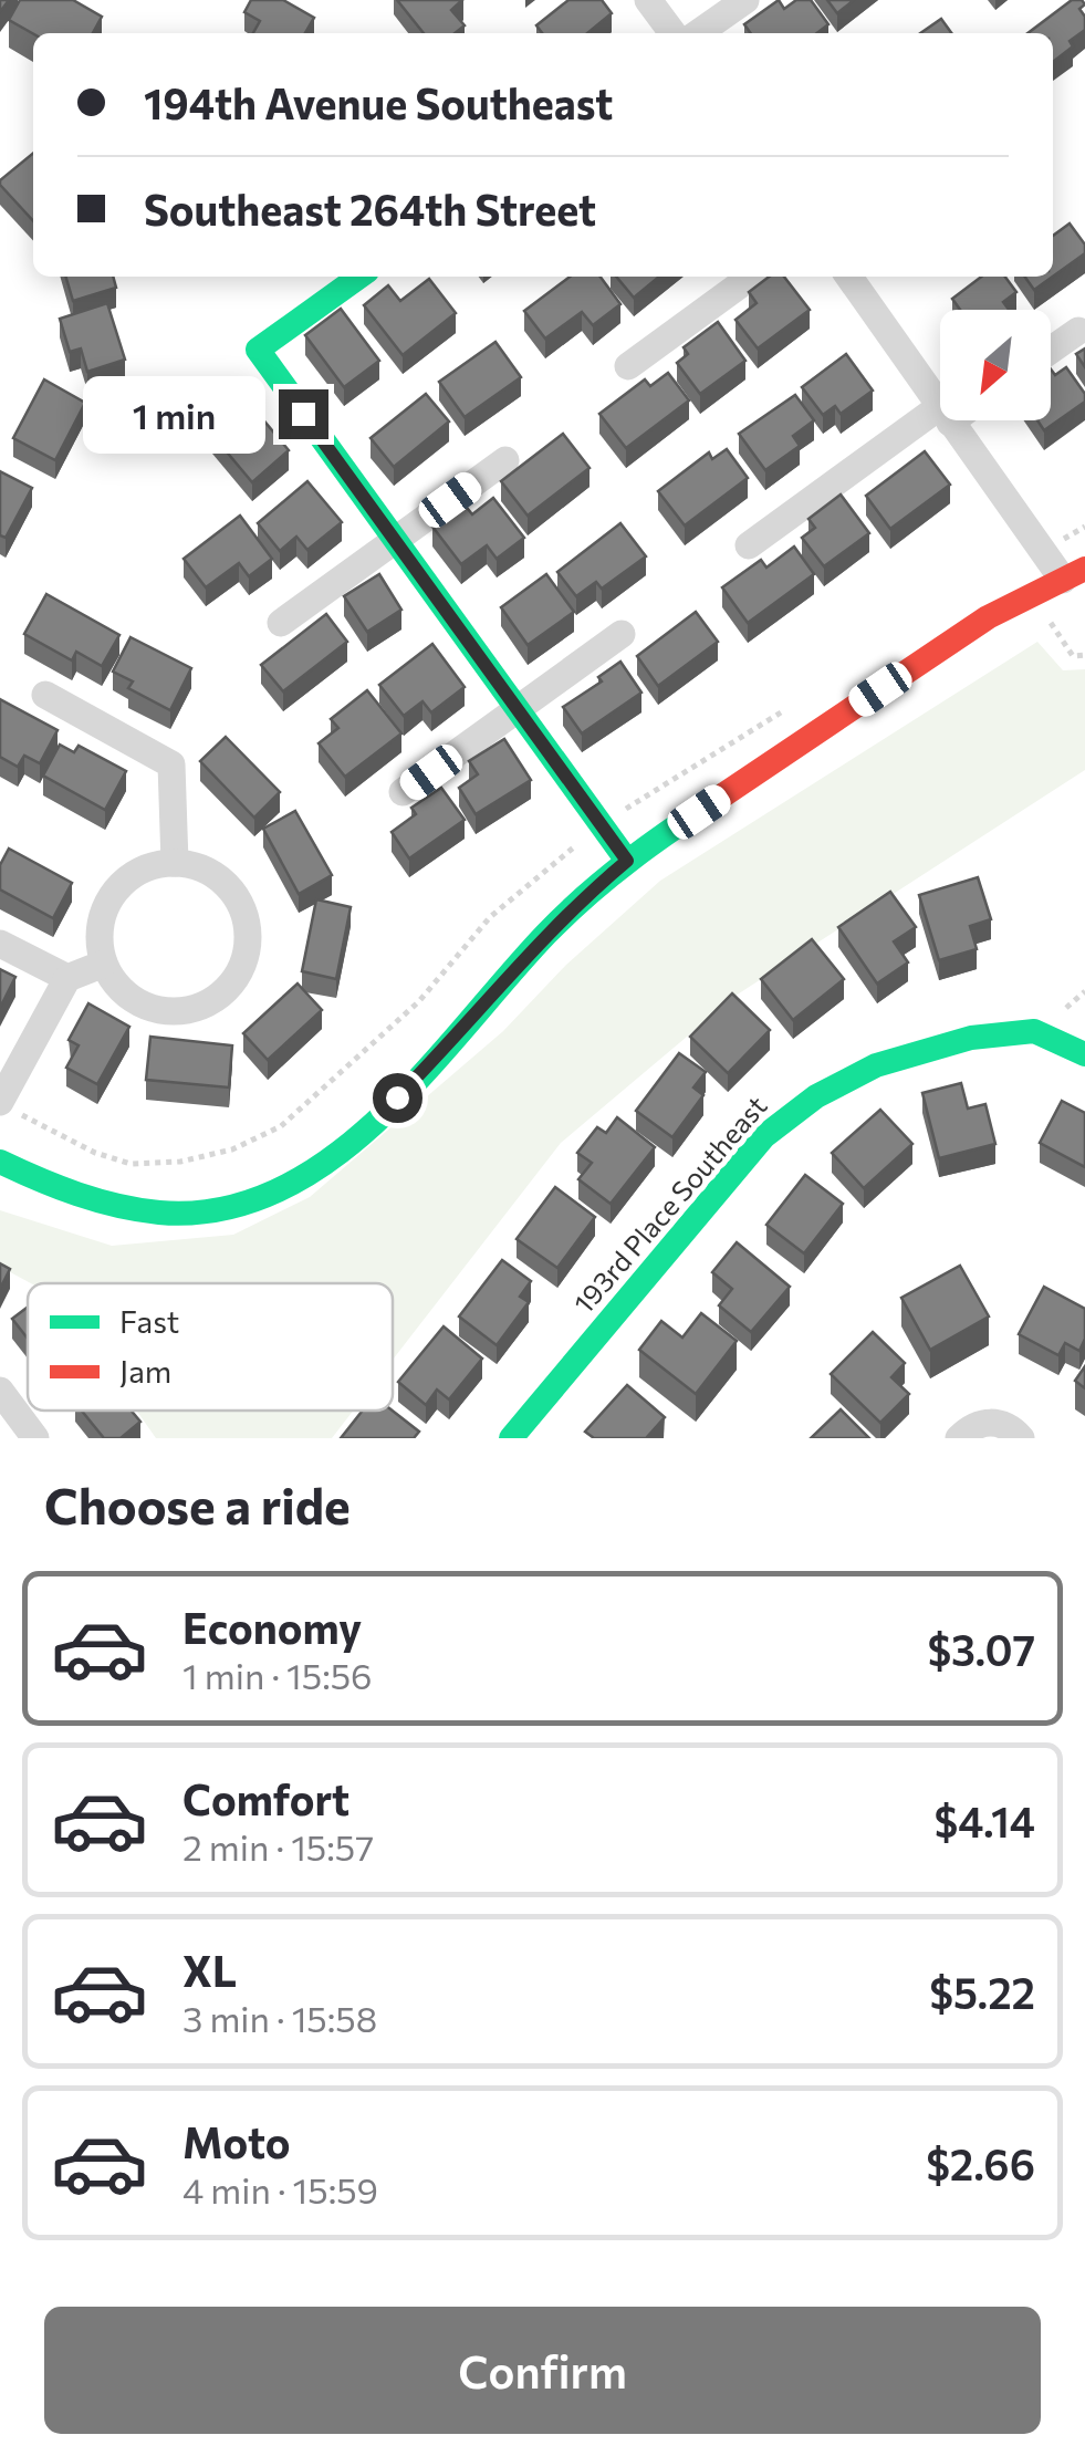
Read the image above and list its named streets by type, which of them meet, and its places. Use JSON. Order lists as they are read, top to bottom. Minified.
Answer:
{"streets":{"street":["193rd Place Southeast"]},"legend":["Fast","Jam"],"north":"bottom left","page":{"banner":["194th Avenue Southeast","Southeast 264th Street"],"bubble":"1 min","heading":"Choose a ride","list":[{"name":"Economy","note":"1 min · 15:56","value":"$3.07"},{"name":"Comfort","note":"2 min · 15:57","value":"$4.14"},{"name":"XL","note":"3 min · 15:58","value":"$5.22"},{"name":"Moto","note":"4 min · 15:59","value":"$2.66"}],"buttons":"Confirm"}}
